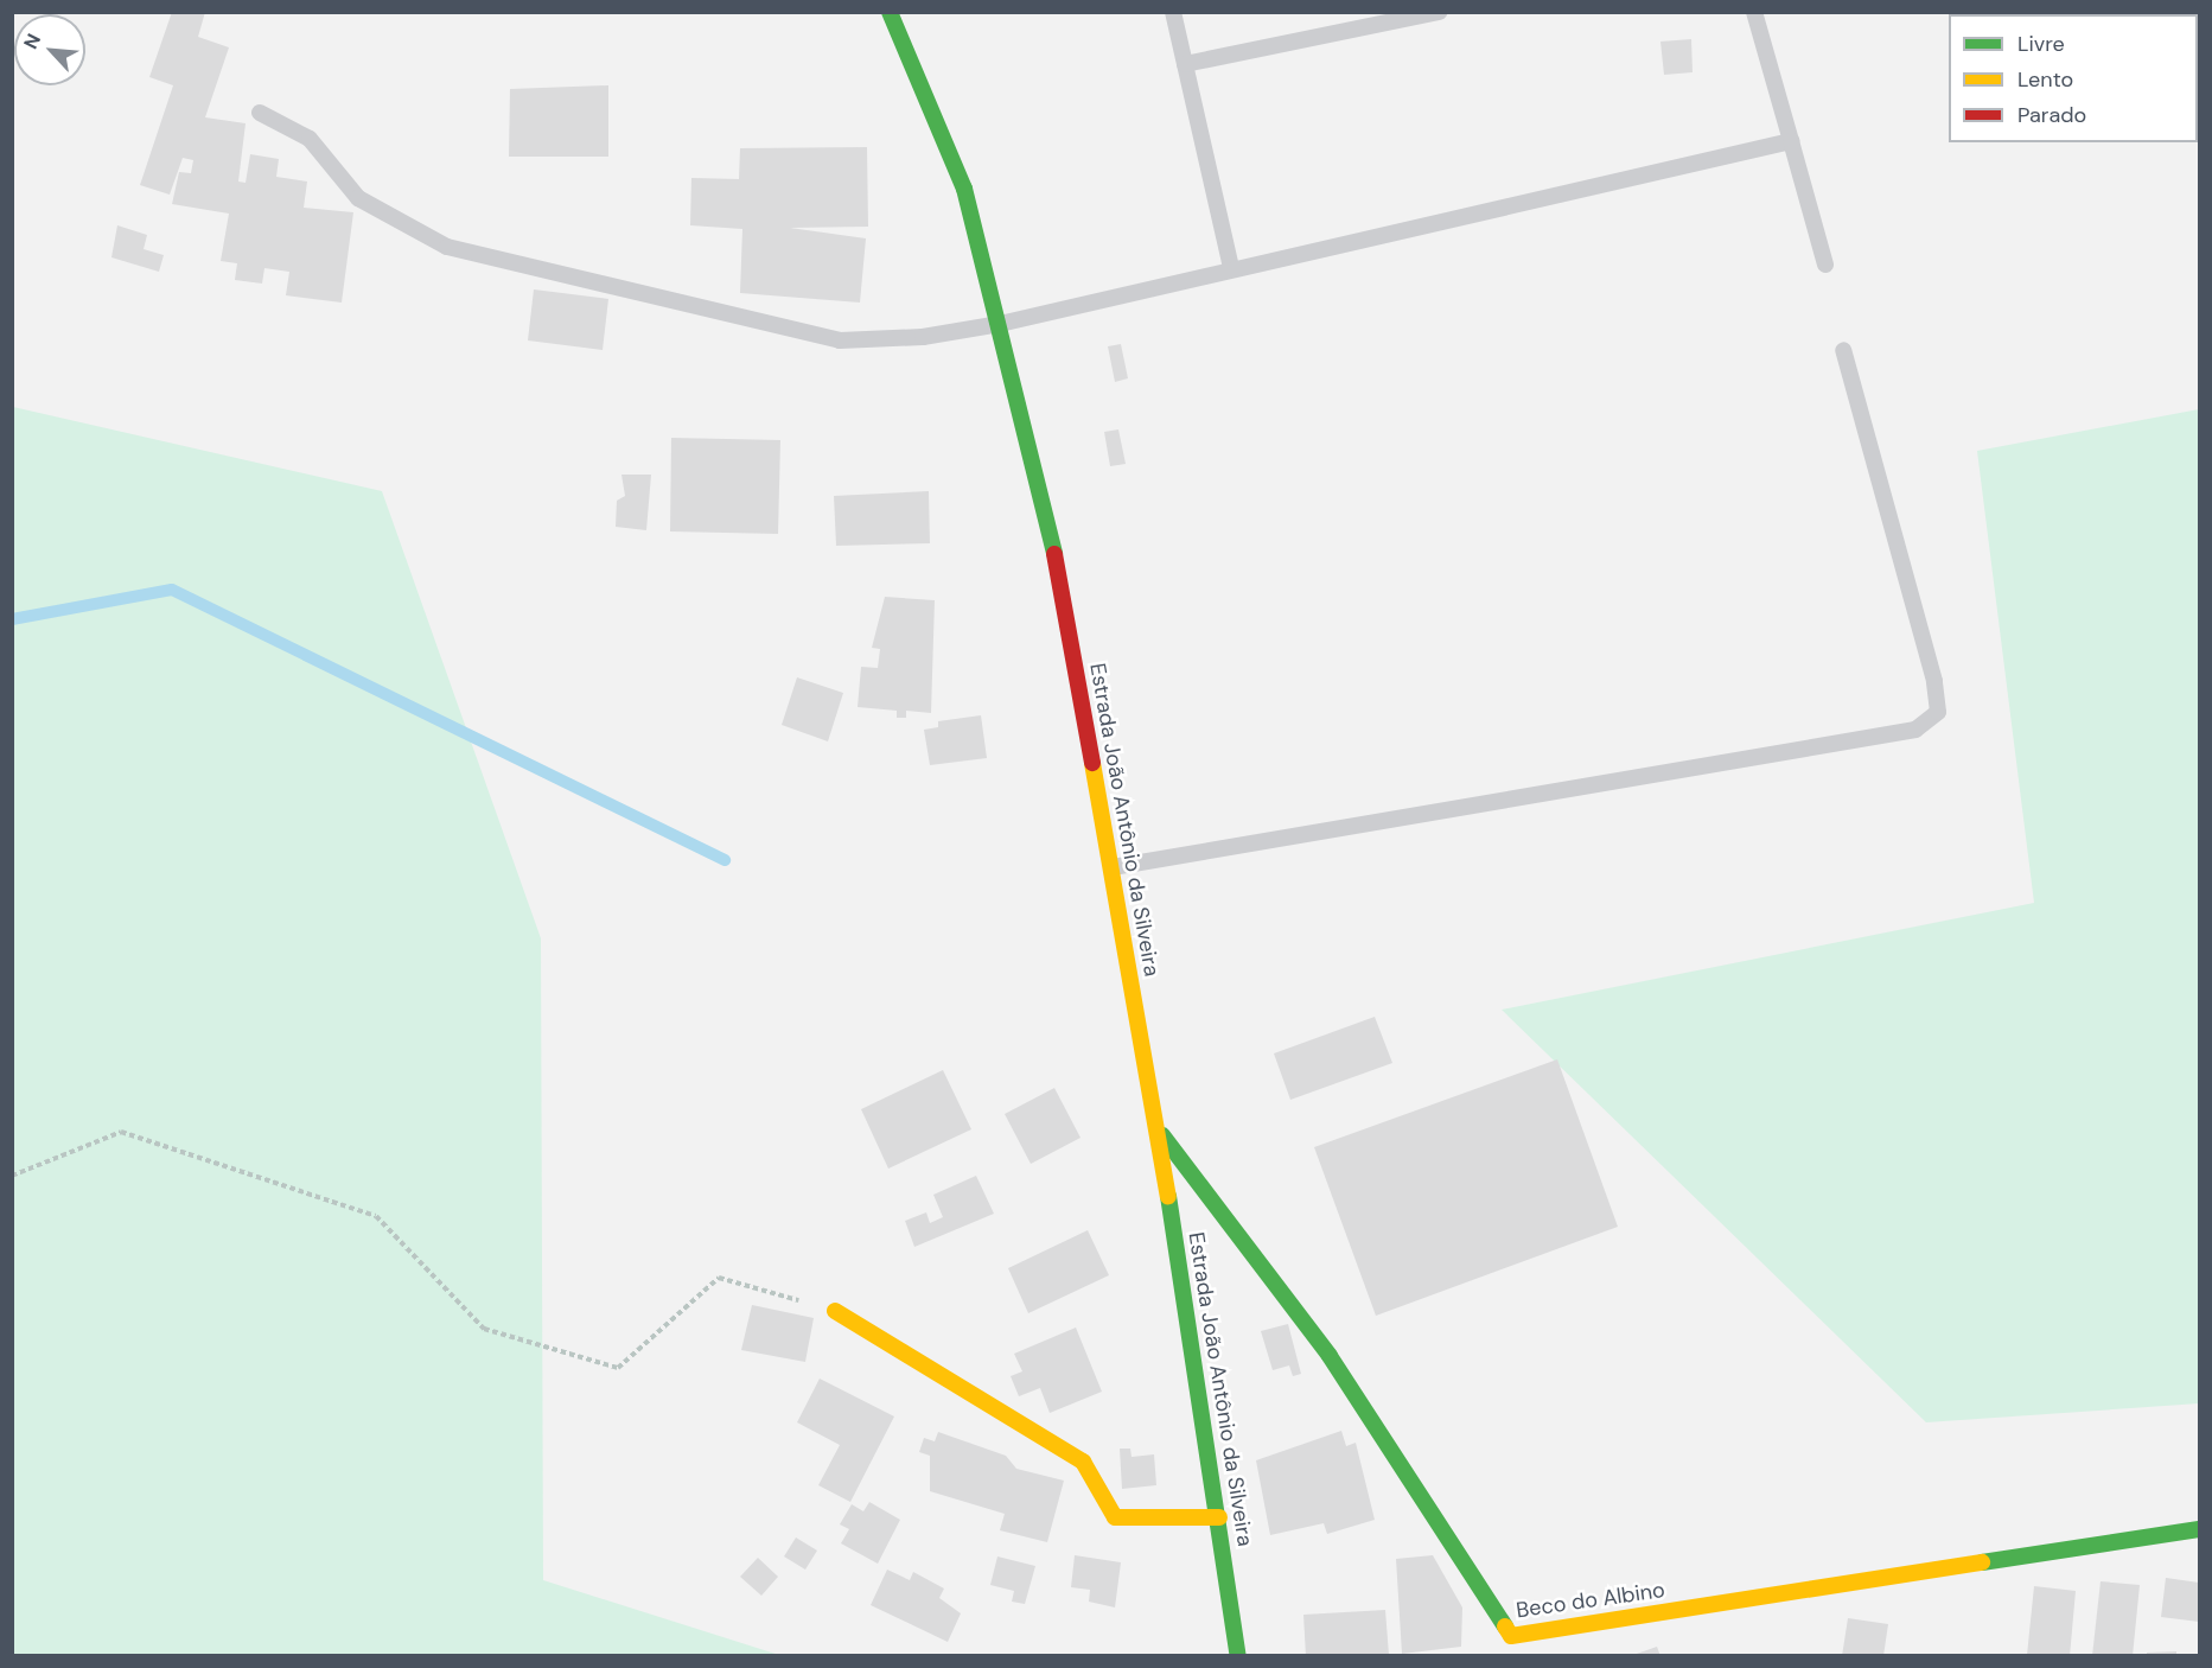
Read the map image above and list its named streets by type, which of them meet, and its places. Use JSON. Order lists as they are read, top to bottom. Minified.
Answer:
{"streets":{"street":["Estrada João Antônio da Silveira","Beco do Albino"]},"crossings":[["Estrada João Antônio da Silveira","Beco do Albino"]],"legend":["Livre","Lento","Parado"],"north":"top left"}
